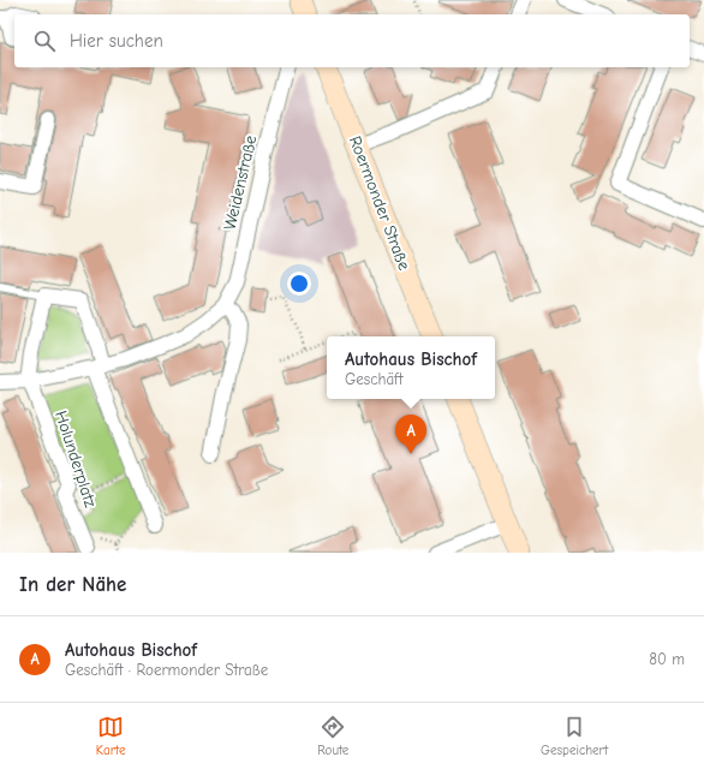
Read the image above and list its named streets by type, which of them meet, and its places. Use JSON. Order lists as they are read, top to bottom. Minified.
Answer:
{"streets":{"main road":["Roermonder Straße"],"street":["Weidenstraße","Holunderplatz"]},"crossings":[["Weidenstraße","Holunderplatz"]],"page":{"search":"Hier suchen","popup":["Autohaus Bischof","Geschäft"],"pins":"A","heading":"In der Nähe","list":[{"mark":"A","name":"Autohaus Bischof","note":"Geschäft · Roermonder Straße","value":"80 m"}],"nav":["Karte","Route","Gespeichert"]}}
